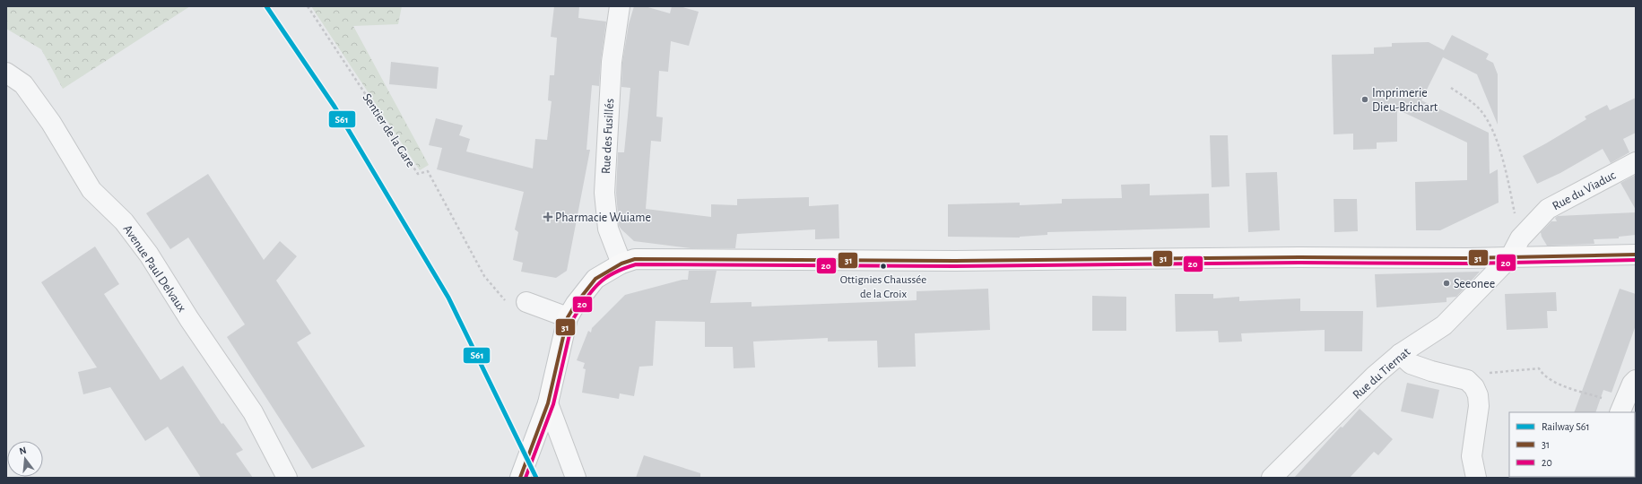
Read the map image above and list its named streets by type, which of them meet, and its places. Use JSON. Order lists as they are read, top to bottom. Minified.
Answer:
{"streets":{"street":["Rue des Fusillés","Rue du Viaduc","Avenue Paul Delvaux","Rue du Tiernat"],"path":["Sentier de la Gare"]},"crossings":[["Rue du Viaduc","Rue du Tiernat"]],"places":{"other":["Imprimerie Dieu-Brichart","Ottignies Chaussée de la Croix","Seeonee"],"health":["Pharmacie Wuiame"]},"lines":["rail line S61","transit line 31","transit line 20"],"legend":["Railway S61","31","20"],"north":"top"}
